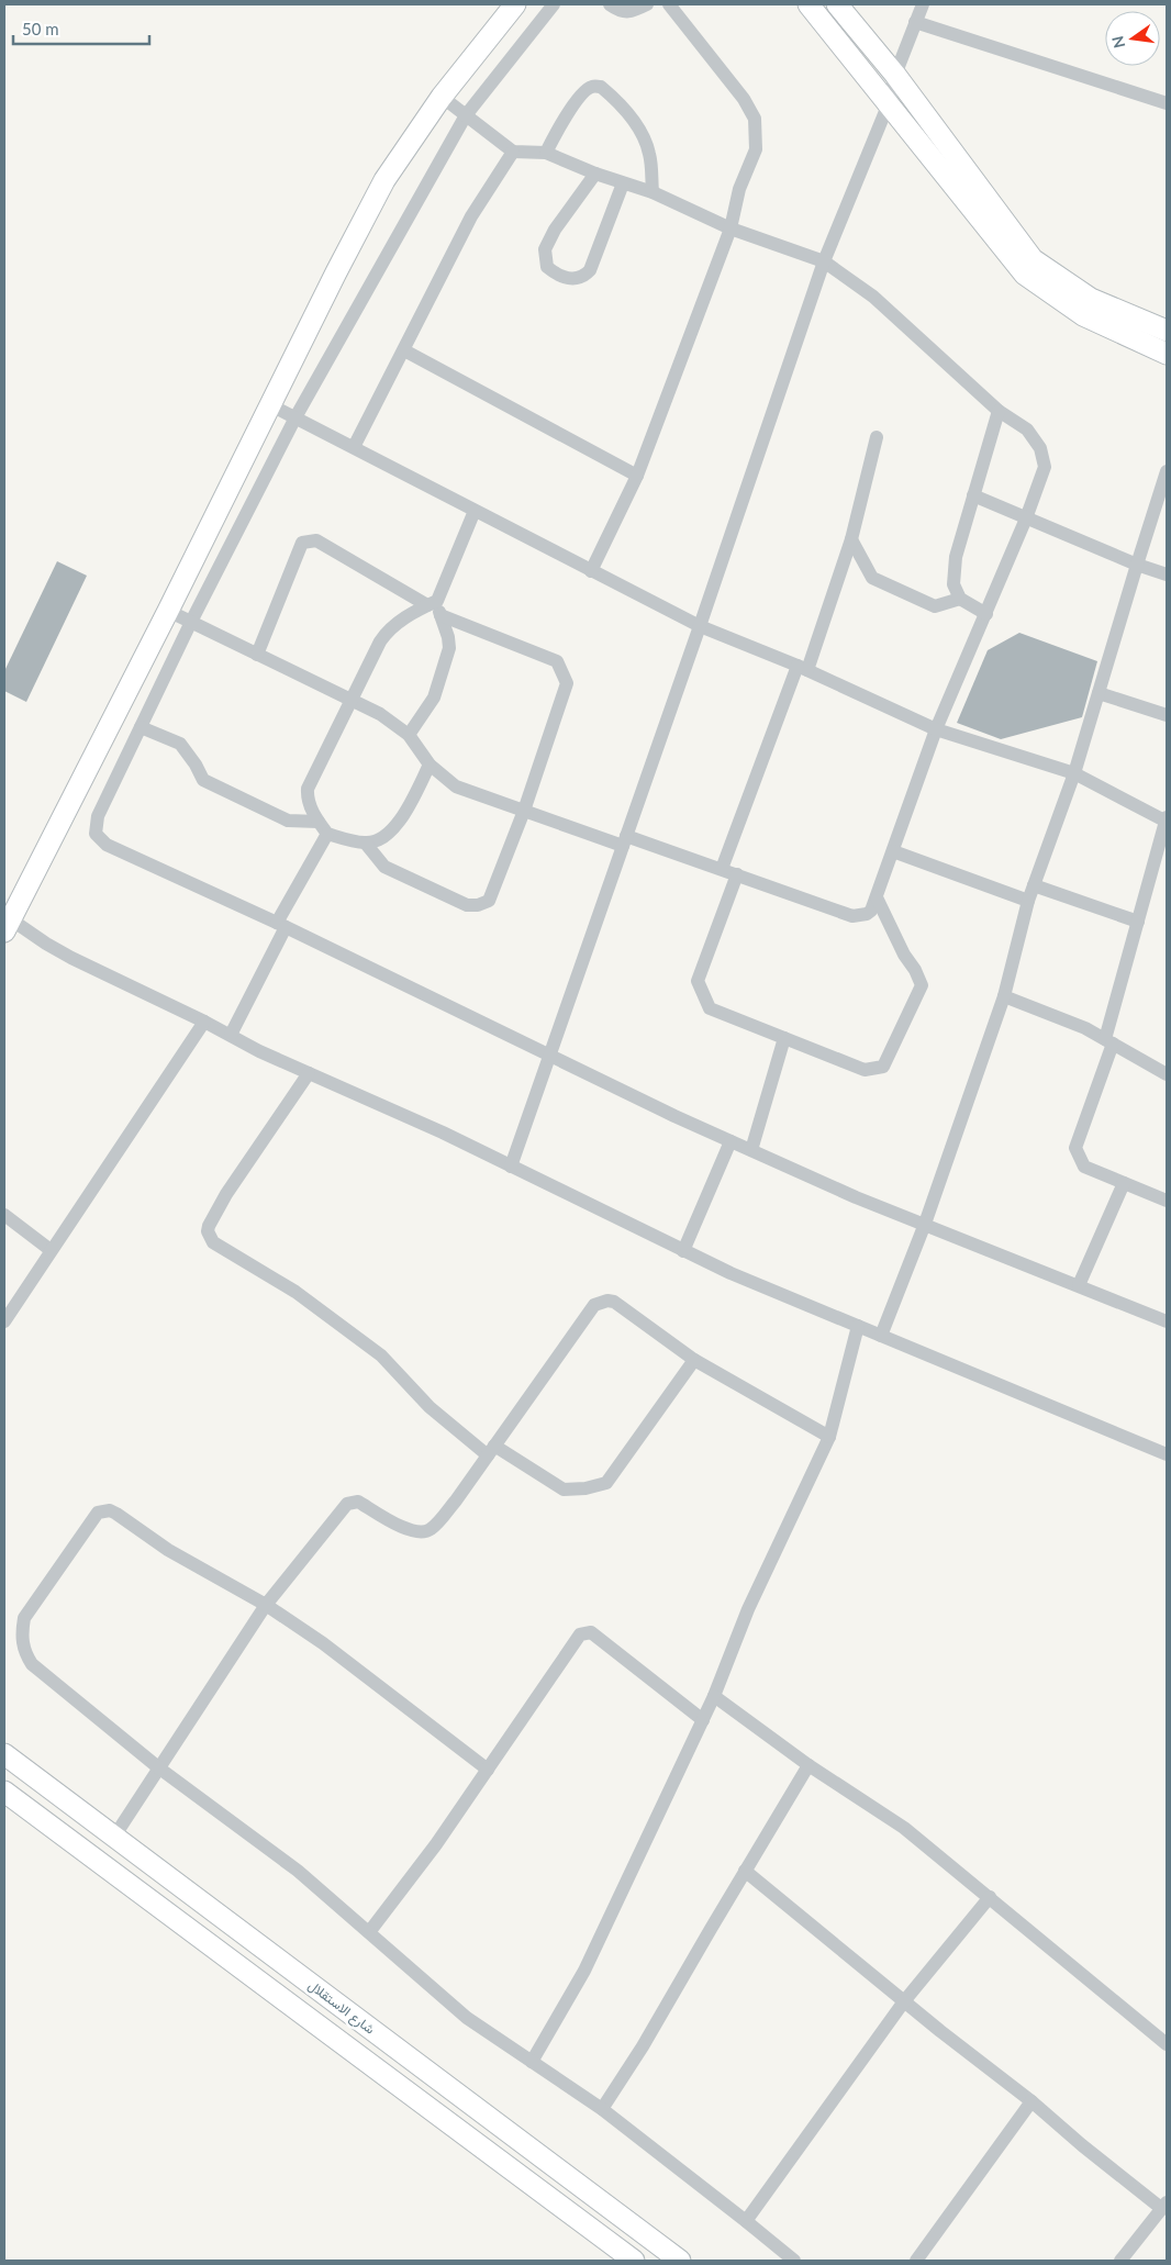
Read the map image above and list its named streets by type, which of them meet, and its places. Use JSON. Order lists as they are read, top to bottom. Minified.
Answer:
{"streets":{"street":["شارع الاستقلال"]},"scale_bar":"50 m","north":"left"}
